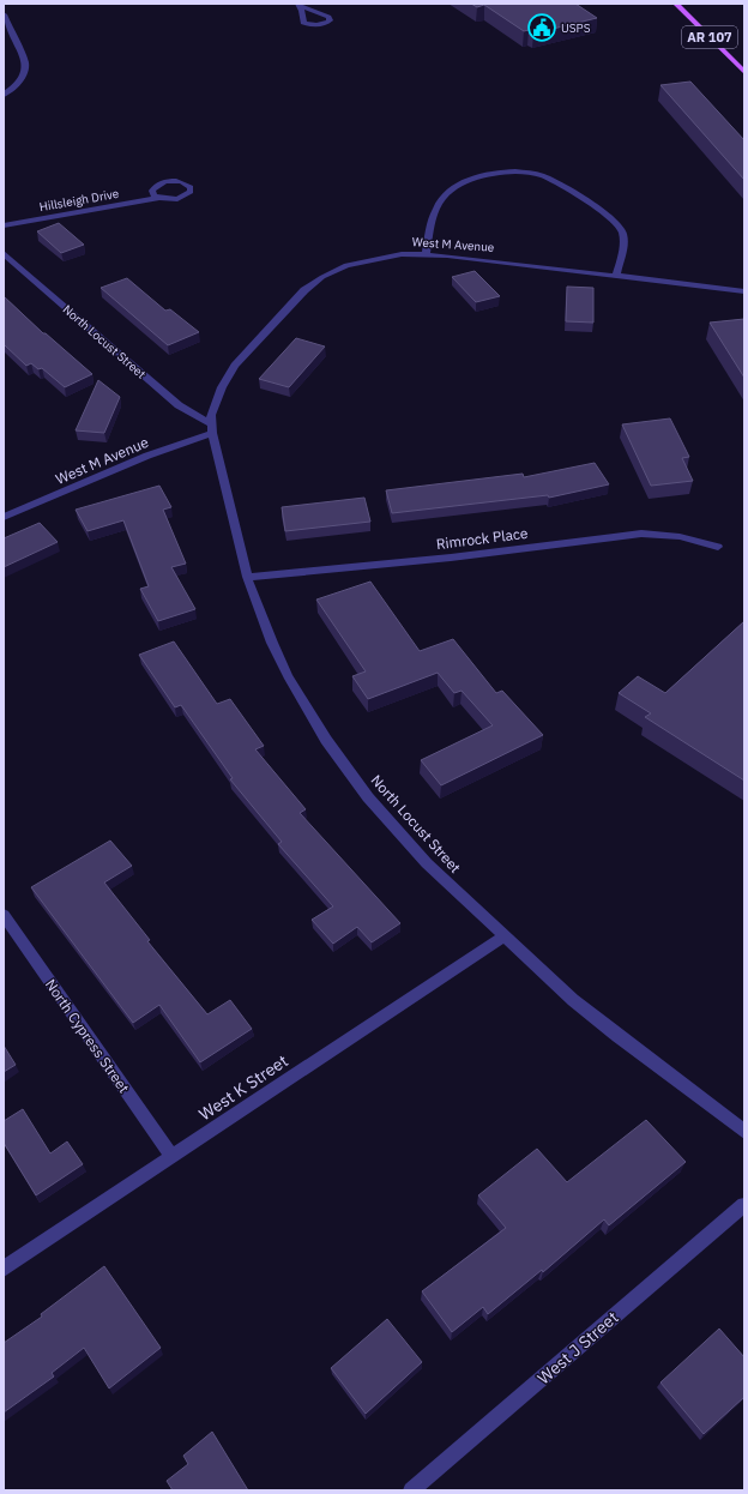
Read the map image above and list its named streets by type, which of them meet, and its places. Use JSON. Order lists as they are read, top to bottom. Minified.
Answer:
{"streets":{"main road":["AR 107"],"street":["Hillsleigh Drive","West M Avenue","North Locust Street","Rimrock Place","North Cypress Street","West K Street","West J Street"]},"crossings":[["West M Avenue","North Locust Street"],["North Locust Street","Rimrock Place"],["North Locust Street","West K Street"],["North Cypress Street","West K Street"]],"places":{"public building":["USPS"]}}
